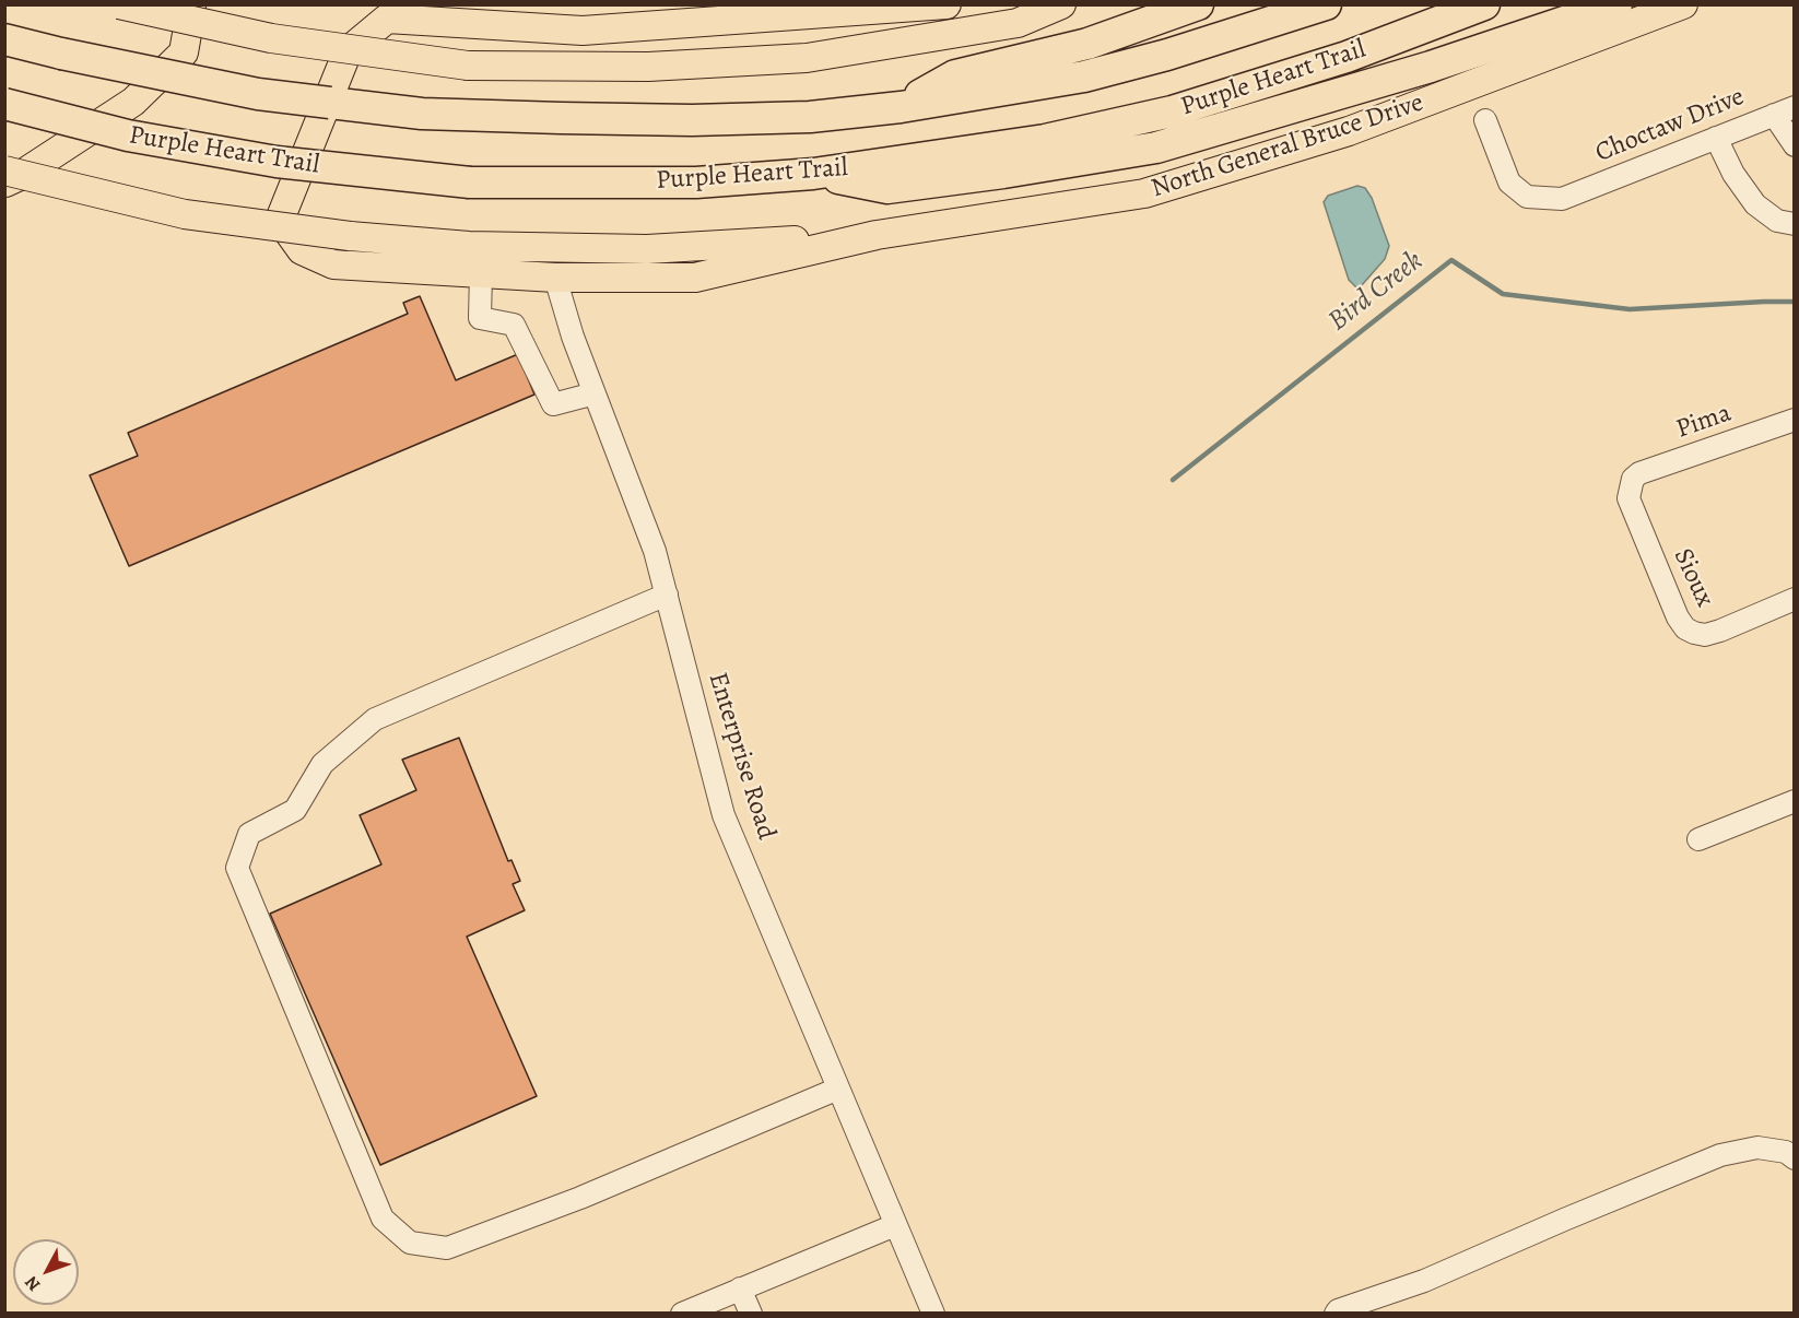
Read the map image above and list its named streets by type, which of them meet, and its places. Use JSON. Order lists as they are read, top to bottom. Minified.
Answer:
{"streets":{"highway":["Purple Heart Trail"],"main road":["North General Bruce Drive"],"street":["Choctaw Drive","Pima","Sioux","Enterprise Road"]},"crossings":[["Pima","Sioux"]],"water":["Bird Creek"],"north":"bottom left"}
